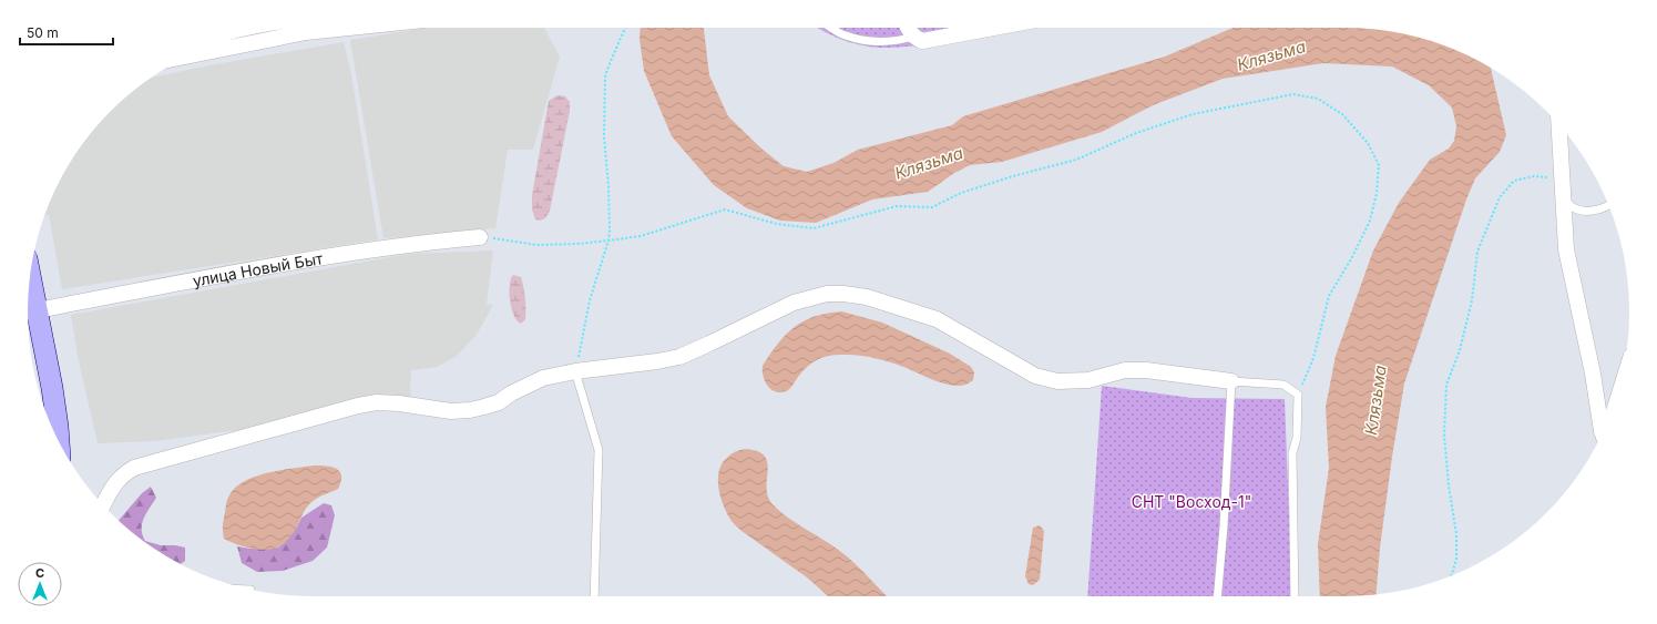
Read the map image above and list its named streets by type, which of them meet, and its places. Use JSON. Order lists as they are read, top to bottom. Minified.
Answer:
{"streets":{"street":["улица Новый Быт"]},"water":["Клязьма"],"parks":["СНТ \"Восход-1\""],"scale_bar":"50 m","north":"top"}
